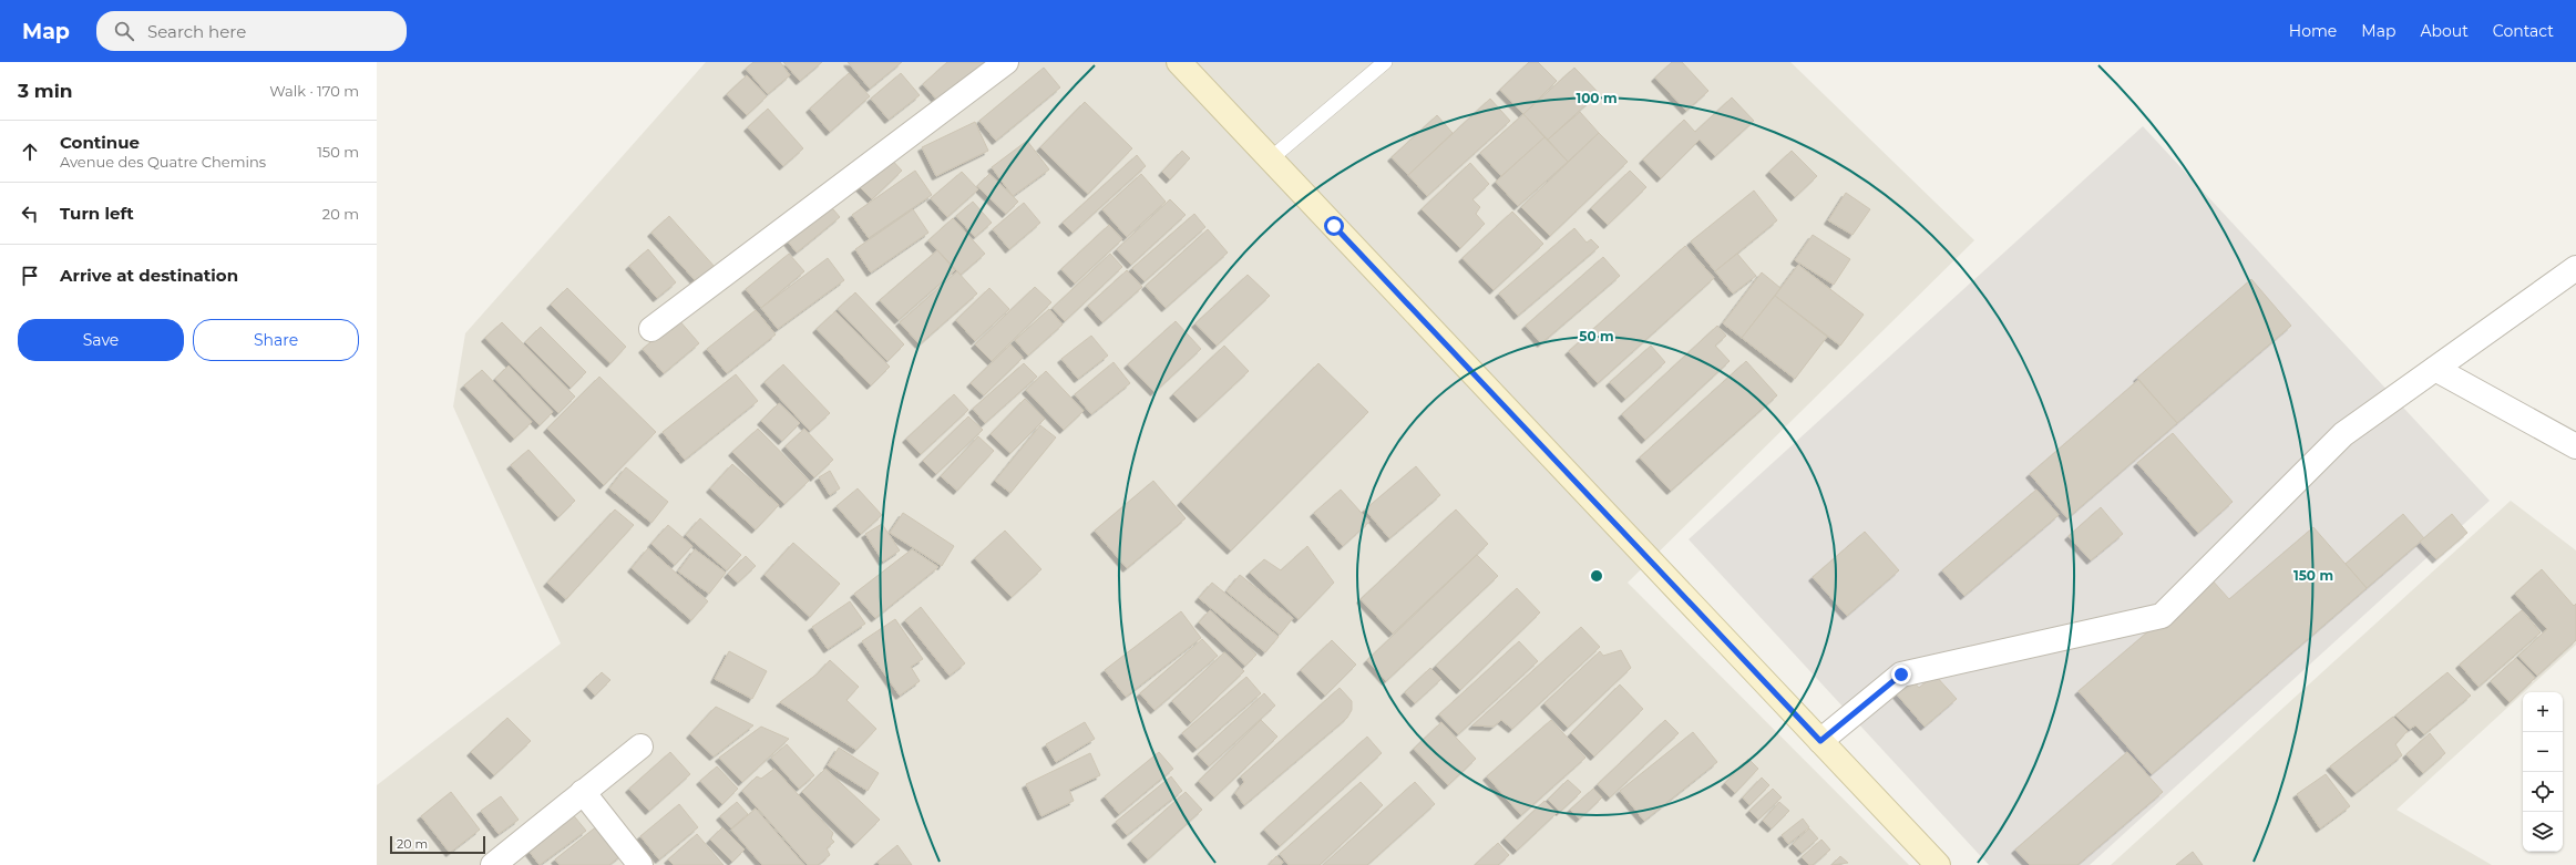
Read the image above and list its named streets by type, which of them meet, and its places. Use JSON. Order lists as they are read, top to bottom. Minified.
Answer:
{"scale_bar":"20 m","page":{"header":"Map","search":"Search here","nav":["Home","Map","About","Contact"],"heading":["3 min","Walk · 170 m"],"list":[["Continue","Avenue des Quatre Chemins","150 m"],["Turn left","20 m"],"Arrive at destination"],"buttons":["Save","Share"],"map_buttons":["+","−"],"scale":"20 m"},"rings":["100 m","50 m","150 m"]}
